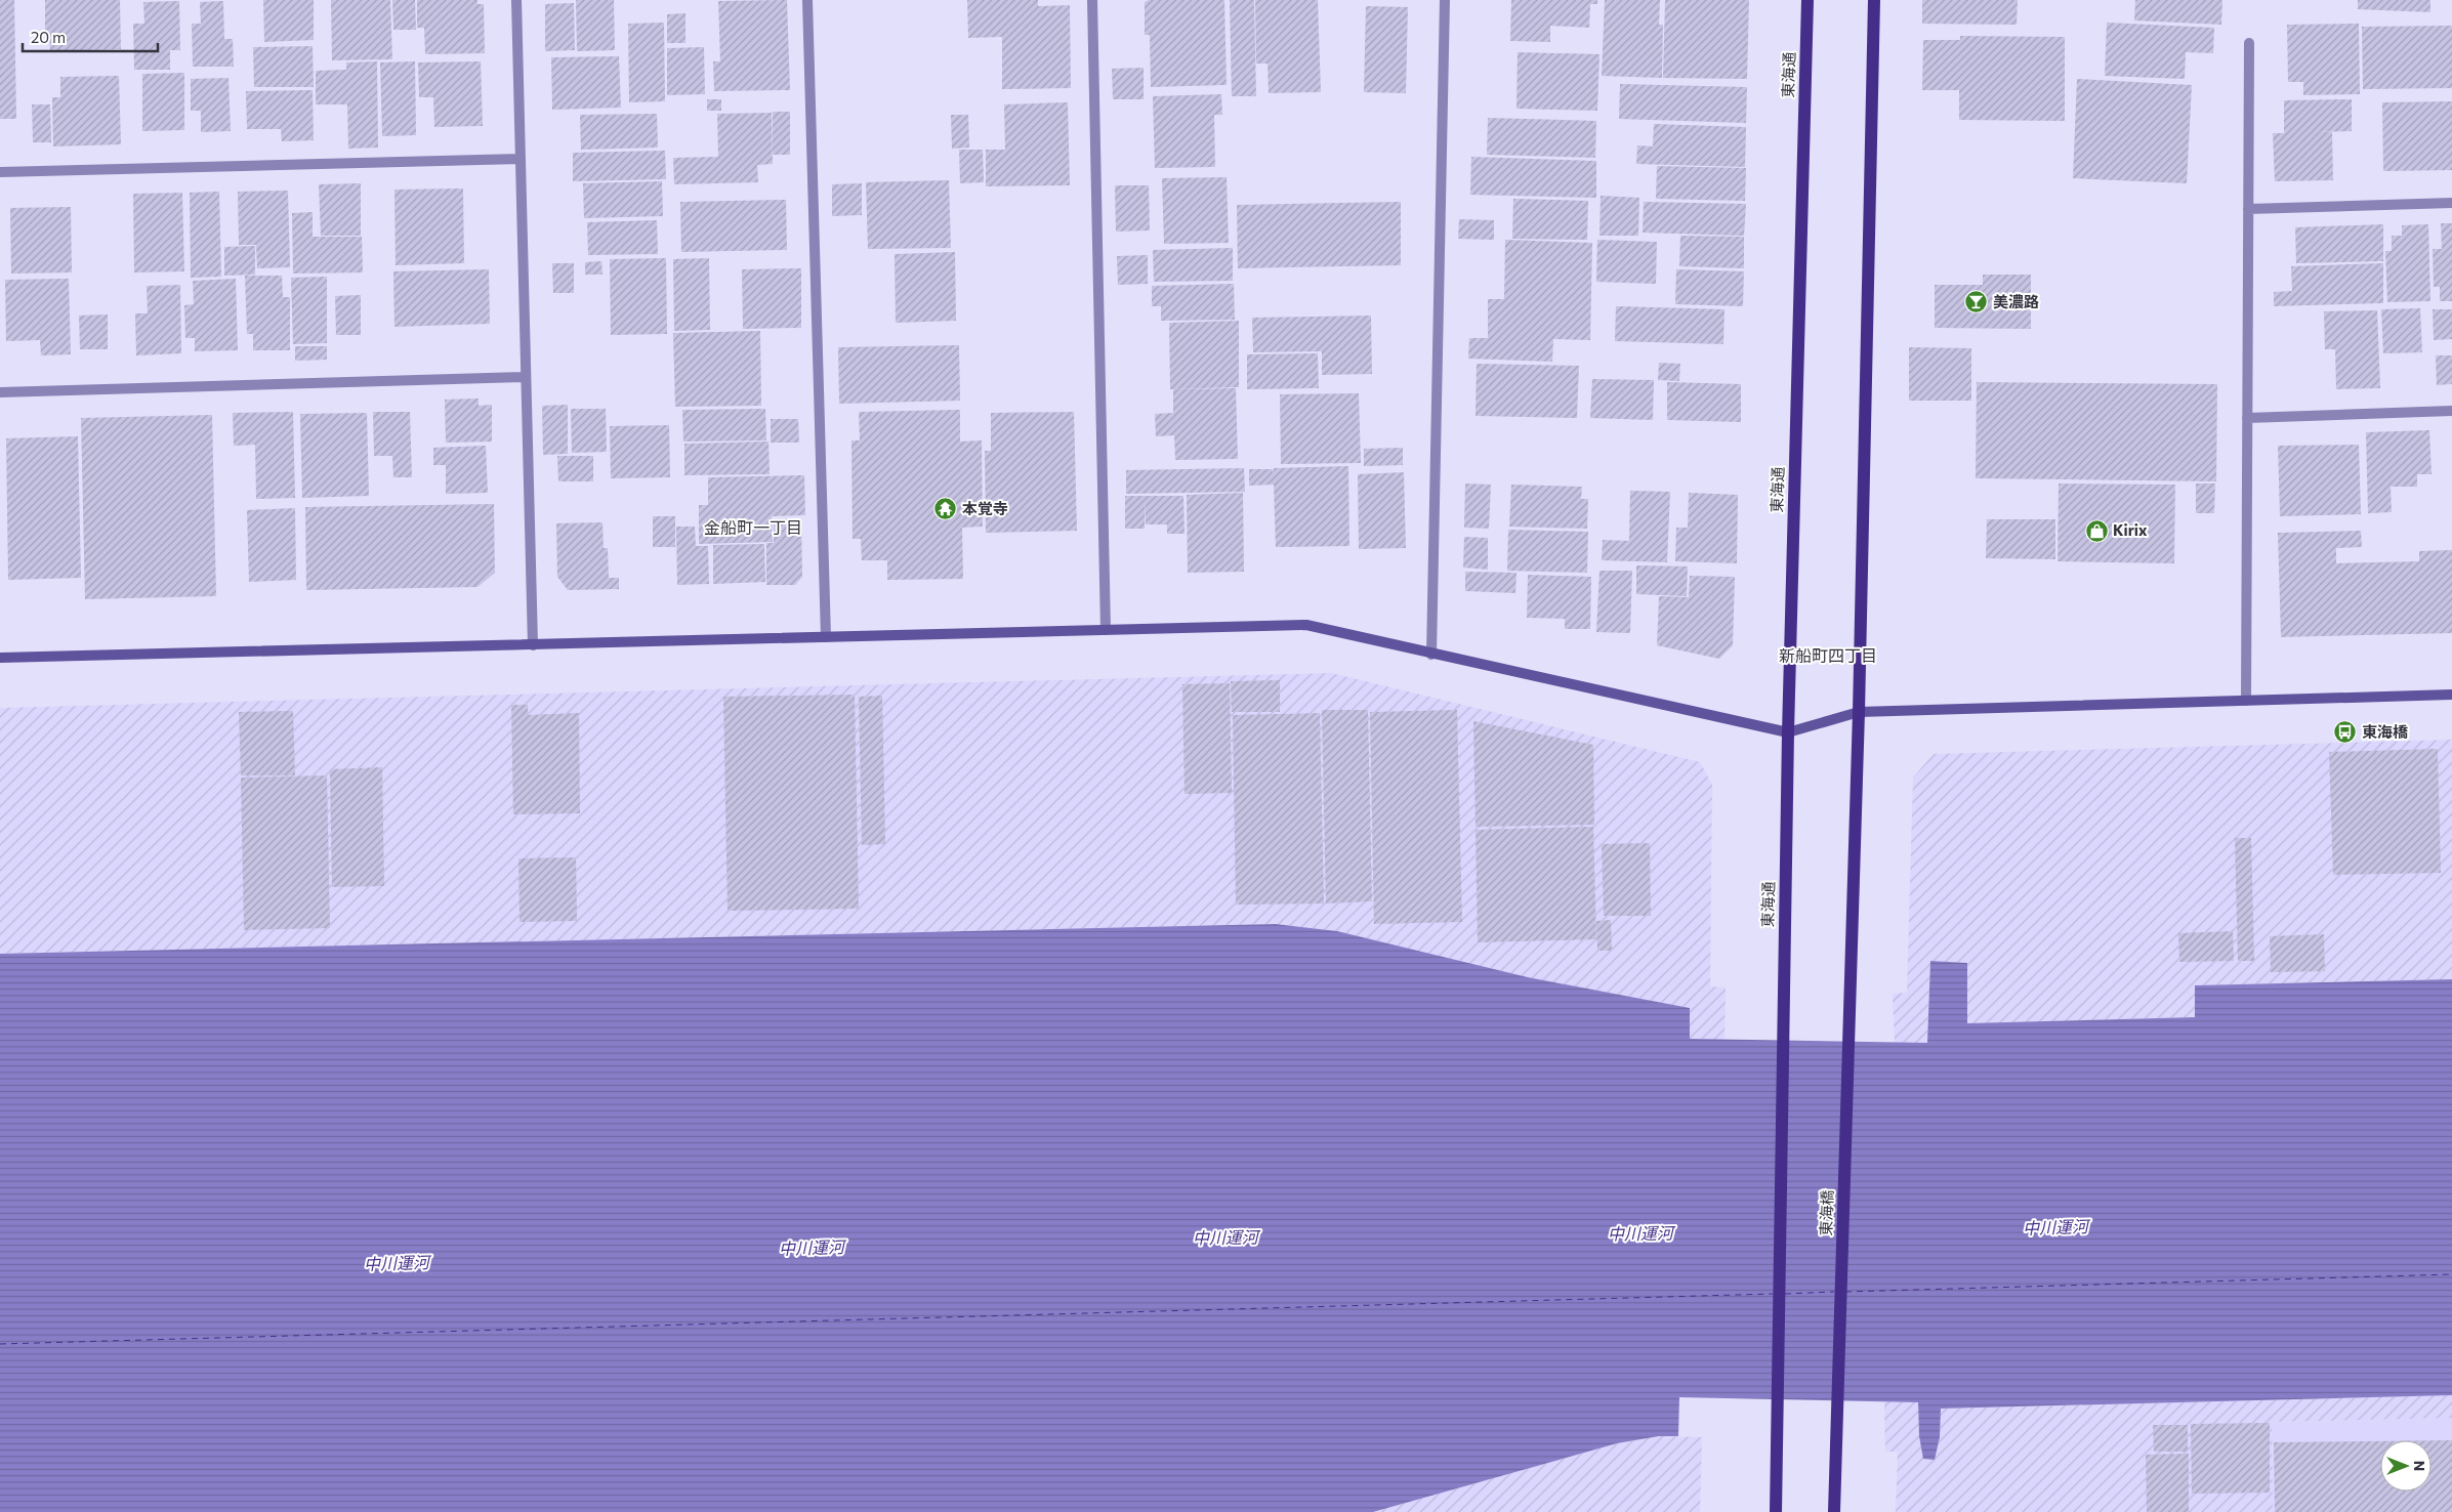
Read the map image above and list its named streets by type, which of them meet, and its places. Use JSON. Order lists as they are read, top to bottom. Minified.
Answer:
{"streets":{"main road":["東海通","東海橋"]},"districts":["金船町一丁目","新船町四丁目"],"water":["中川運河"],"places":{"bar":["美濃路"],"temple":["本覚寺"],"shop":["Kirix"],"bus stop":["東海橋"]},"scale_bar":"20 m","north":"right"}
